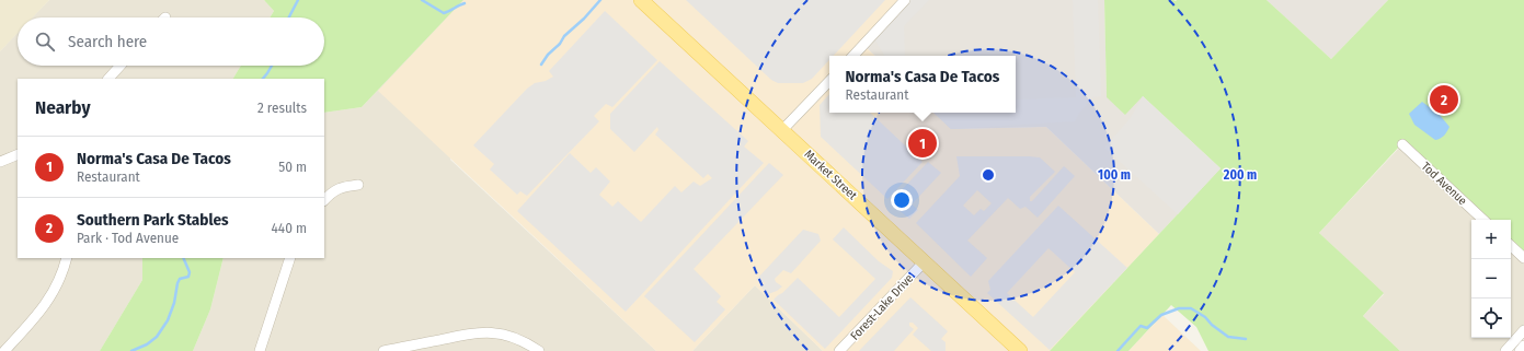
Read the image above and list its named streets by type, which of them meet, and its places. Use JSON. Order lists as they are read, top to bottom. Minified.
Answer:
{"streets":{"main road":["Market Street"],"street":["Tod Avenue","Forest-Lake Drive"]},"crossings":[["Market Street","Forest-Lake Drive"]],"page":{"search":"Search here","popup":["Norma's Casa De Tacos","Restaurant"],"heading":["Nearby","2 results"],"pins":["2","1"],"list":[{"mark":"1","name":"Norma's Casa De Tacos","note":"Restaurant","value":"50 m"},{"mark":"2","name":"Southern Park Stables","note":"Park · Tod Avenue","value":"440 m"}],"map_buttons":["+","−"]},"rings":["100 m","200 m"]}
